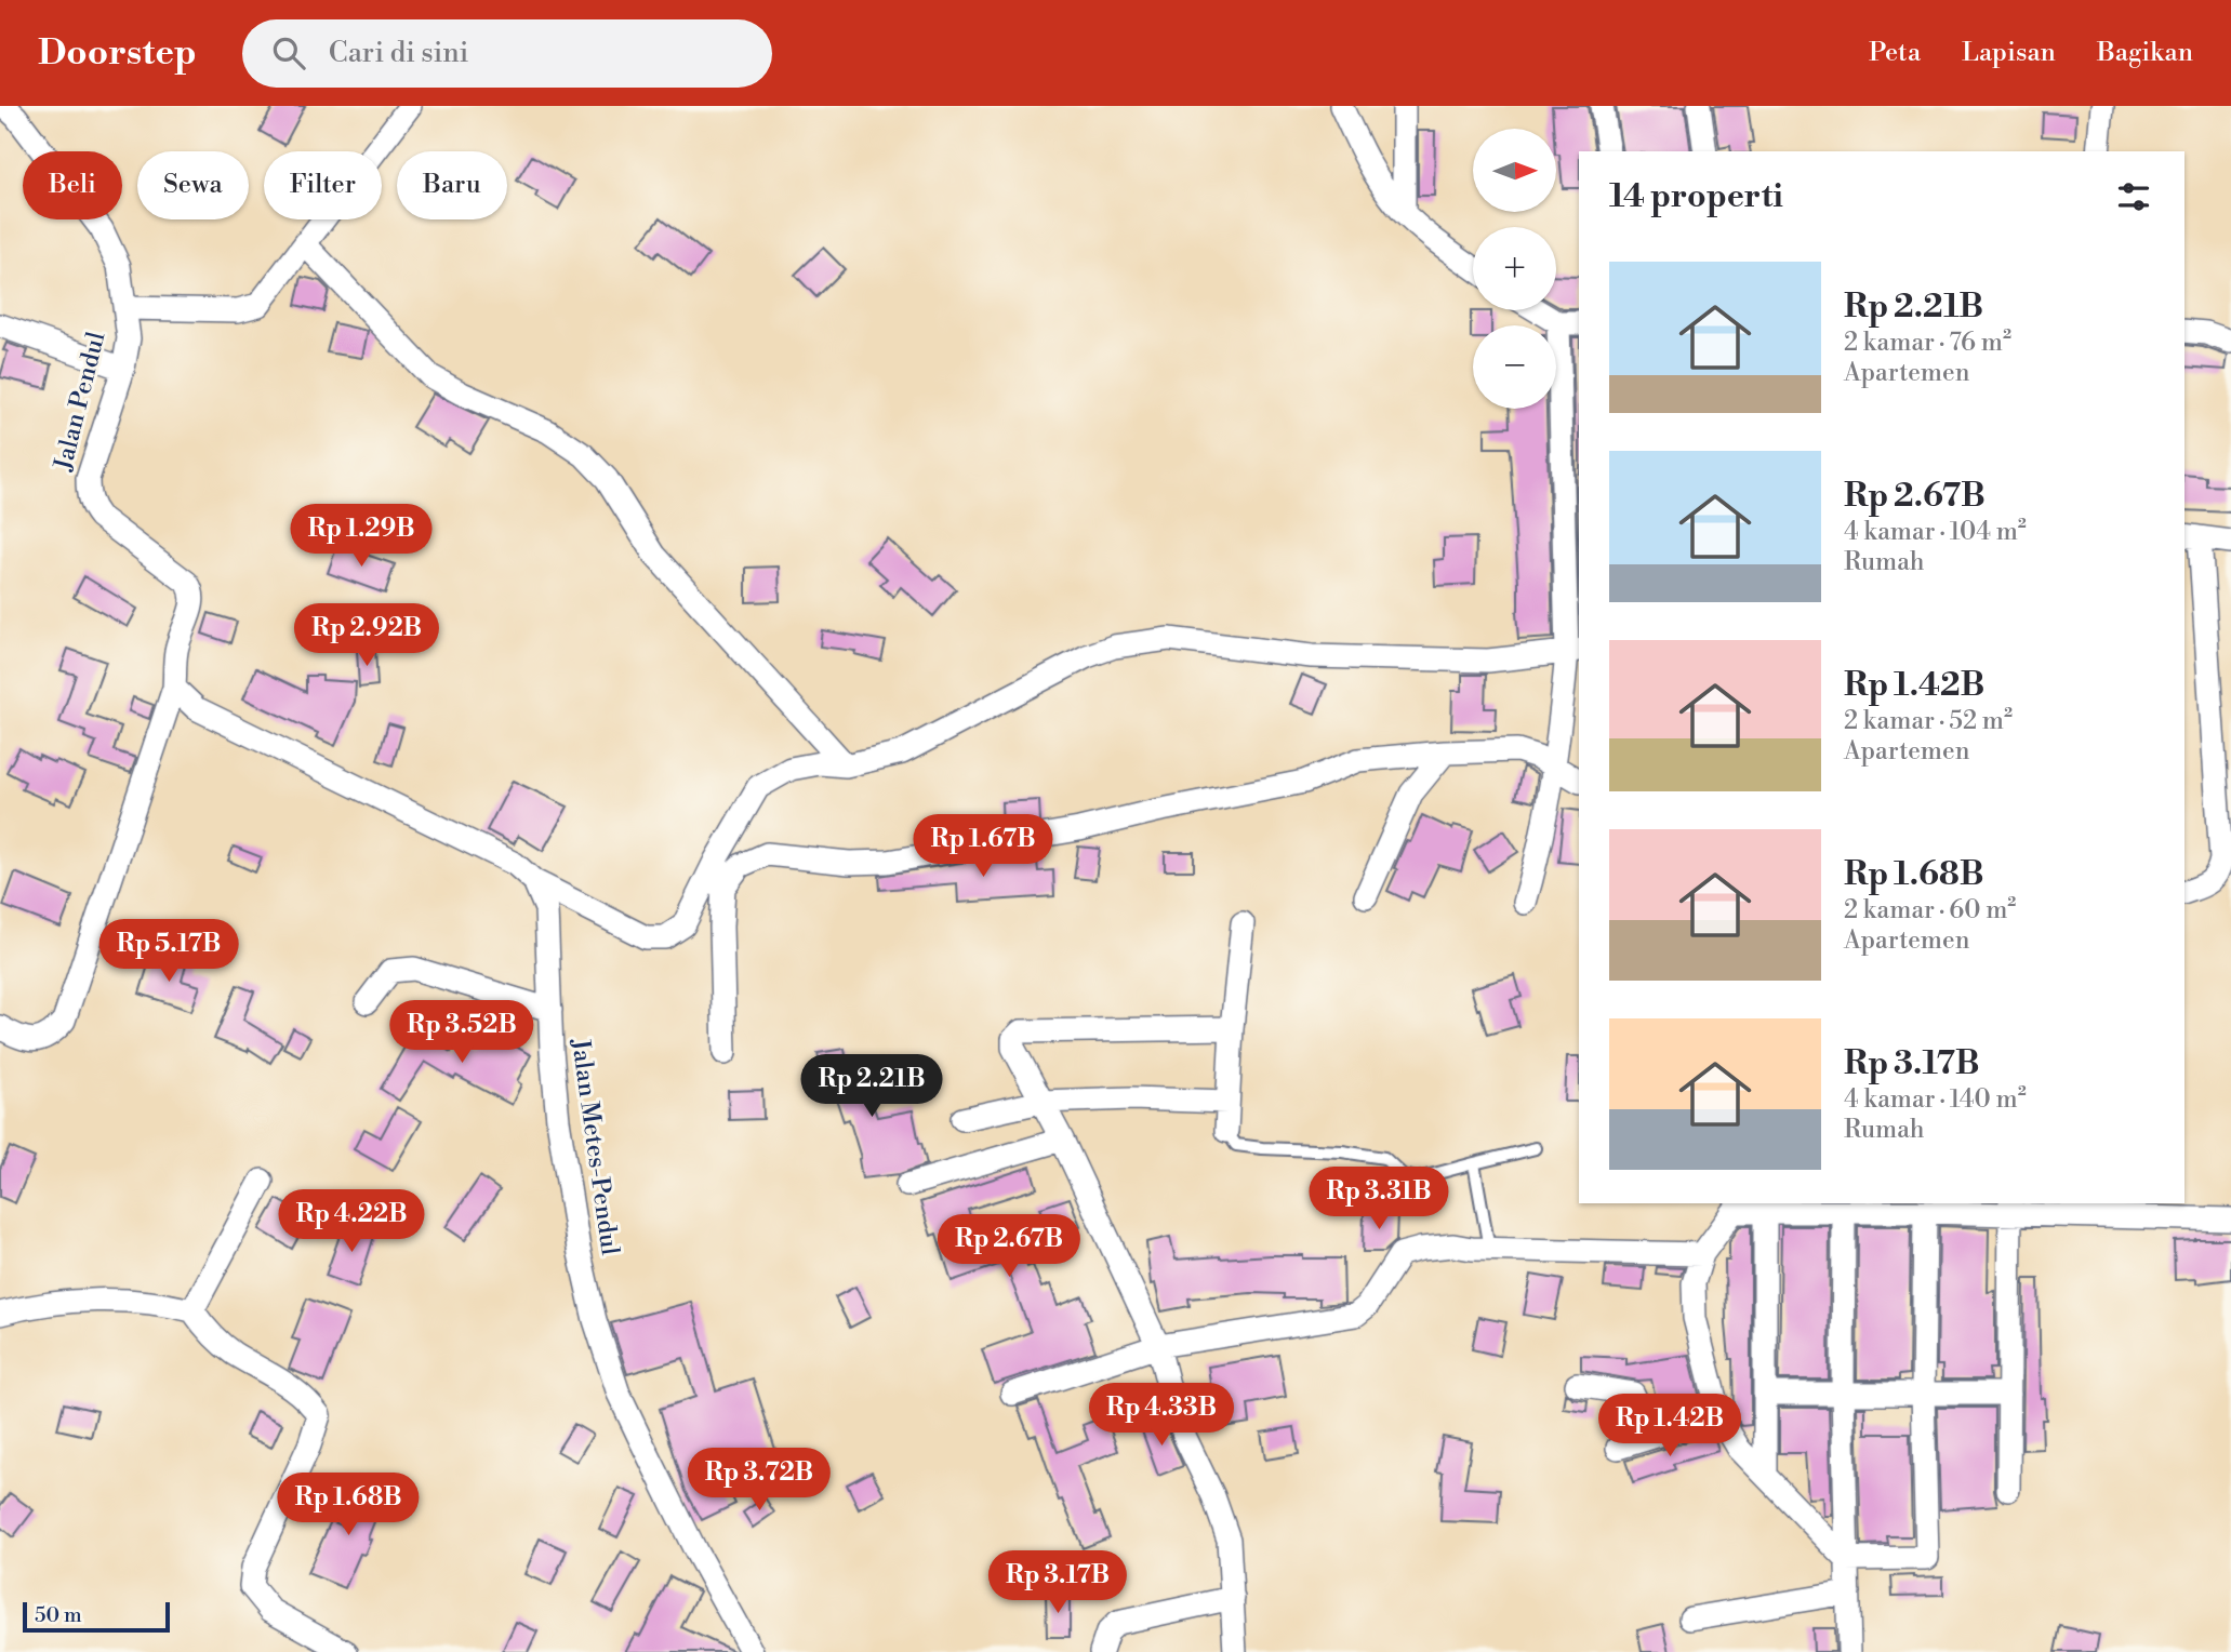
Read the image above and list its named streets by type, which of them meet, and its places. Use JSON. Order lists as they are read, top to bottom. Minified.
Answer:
{"streets":{"street":["Jalan Pendul","Jalan Metes-Pendul"]},"scale_bar":"50 m","north":"right","page":{"header":"Doorstep","search":"Cari di sini","nav":["Peta","Lapisan","Bagikan"],"map_buttons":["+","−"],"chip":["Beli","Sewa","Filter","Baru"],"heading":"14 properti","list":[{"name":"Rp 2.21B","note":"2 kamar · 76 m² · Apartemen"},{"name":"Rp 2.67B","note":"4 kamar · 104 m² · Rumah"},{"name":"Rp 1.42B","note":"2 kamar · 52 m² · Apartemen"},{"name":"Rp 1.68B","note":"2 kamar · 60 m² · Apartemen"},{"name":"Rp 3.17B","note":"4 kamar · 140 m² · Rumah"}],"price":["Rp 1.29B","Rp 2.92B","Rp 1.67B","Rp 5.17B","Rp 3.52B","Rp 2.21B","Rp 3.31B","Rp 4.22B","Rp 2.67B","Rp 4.33B","Rp 1.42B","Rp 3.72B","Rp 1.68B","Rp 3.17B"],"scale":"50 m"}}
